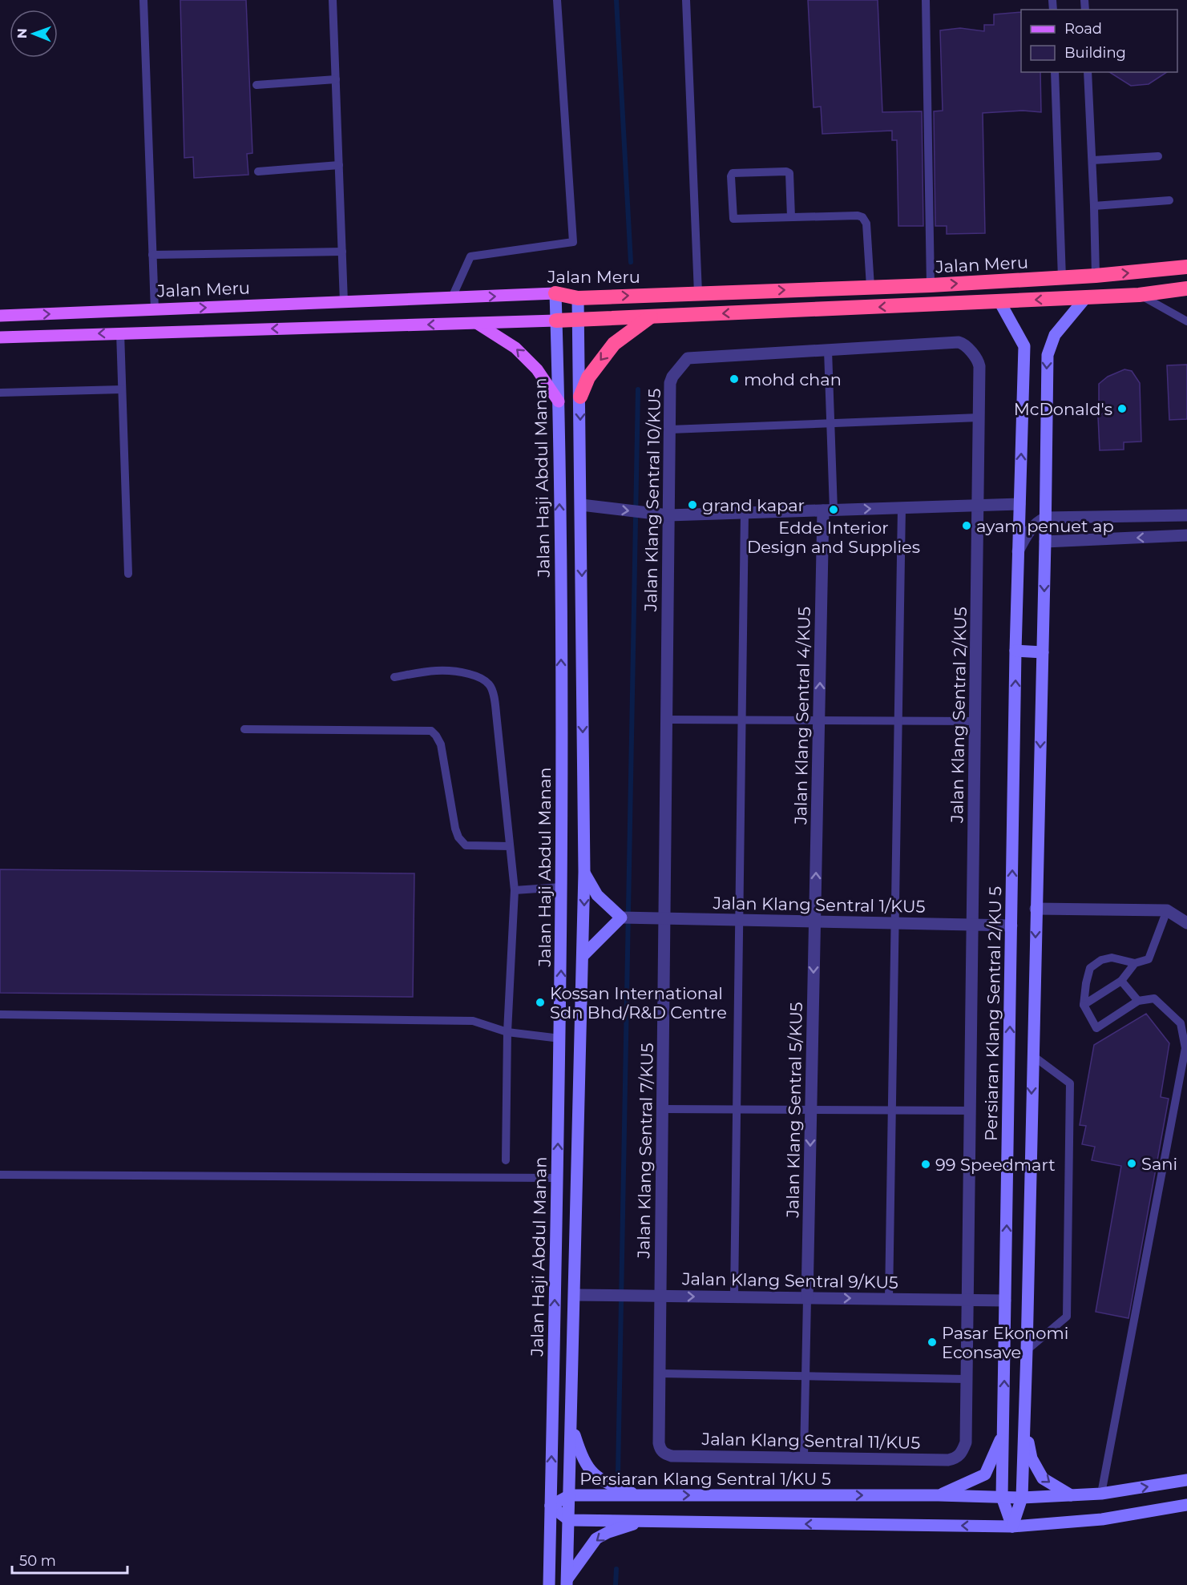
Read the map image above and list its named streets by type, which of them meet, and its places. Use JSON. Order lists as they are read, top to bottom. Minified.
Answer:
{"streets":{"highway":["Jalan Meru"],"street":["Jalan Haji Abdul Manan","Jalan Klang Sentral 10/KU5","Jalan Klang Sentral 2/KU5","Jalan Klang Sentral 4/KU5","Jalan Klang Sentral 1/KU5","Persiaran Klang Sentral 2/KU 5","Jalan Klang Sentral 5/KU5","Jalan Klang Sentral 7/KU5","Jalan Klang Sentral 9/KU5","Jalan Klang Sentral 11/KU5","Persiaran Klang Sentral 1/KU 5"]},"crossings":[["Jalan Meru","Jalan Haji Abdul Manan"],["Jalan Haji Abdul Manan","Persiaran Klang Sentral 1/KU 5"],["Jalan Klang Sentral 10/KU5","Jalan Klang Sentral 2/KU5"],["Jalan Klang Sentral 10/KU5","Jalan Klang Sentral 1/KU5"],["Jalan Klang Sentral 10/KU5","Jalan Klang Sentral 7/KU5"],["Jalan Klang Sentral 2/KU5","Jalan Klang Sentral 1/KU5"],["Jalan Klang Sentral 2/KU5","Jalan Klang Sentral 11/KU5"],["Jalan Klang Sentral 4/KU5","Jalan Klang Sentral 1/KU5"],["Jalan Klang Sentral 4/KU5","Jalan Klang Sentral 5/KU5"],["Jalan Klang Sentral 1/KU5","Persiaran Klang Sentral 2/KU 5"],["Jalan Klang Sentral 1/KU5","Jalan Klang Sentral 5/KU5"],["Jalan Klang Sentral 1/KU5","Jalan Klang Sentral 7/KU5"],["Persiaran Klang Sentral 2/KU 5","Jalan Klang Sentral 9/KU5"],["Persiaran Klang Sentral 2/KU 5","Persiaran Klang Sentral 1/KU 5"],["Jalan Klang Sentral 5/KU5","Jalan Klang Sentral 9/KU5"],["Jalan Klang Sentral 7/KU5","Jalan Klang Sentral 9/KU5"],["Jalan Klang Sentral 7/KU5","Jalan Klang Sentral 11/KU5"],["Jalan Klang Sentral 9/KU5","Jalan Klang Sentral 11/KU5"]],"one_way":["Jalan Klang Sentral 4/KU5","Jalan Klang Sentral 5/KU5","Jalan Klang Sentral 9/KU5"],"places":["mohd chan","McDonald's","grand kapar","Edde Interior Design and Supplies","ayam penuet ap","Kossan International Sdn Bhd/R&D Centre","Sani","99 Speedmart","Pasar Ekonomi Econsave"],"legend":["Road","Building"],"scale_bar":"50 m","north":"left"}
